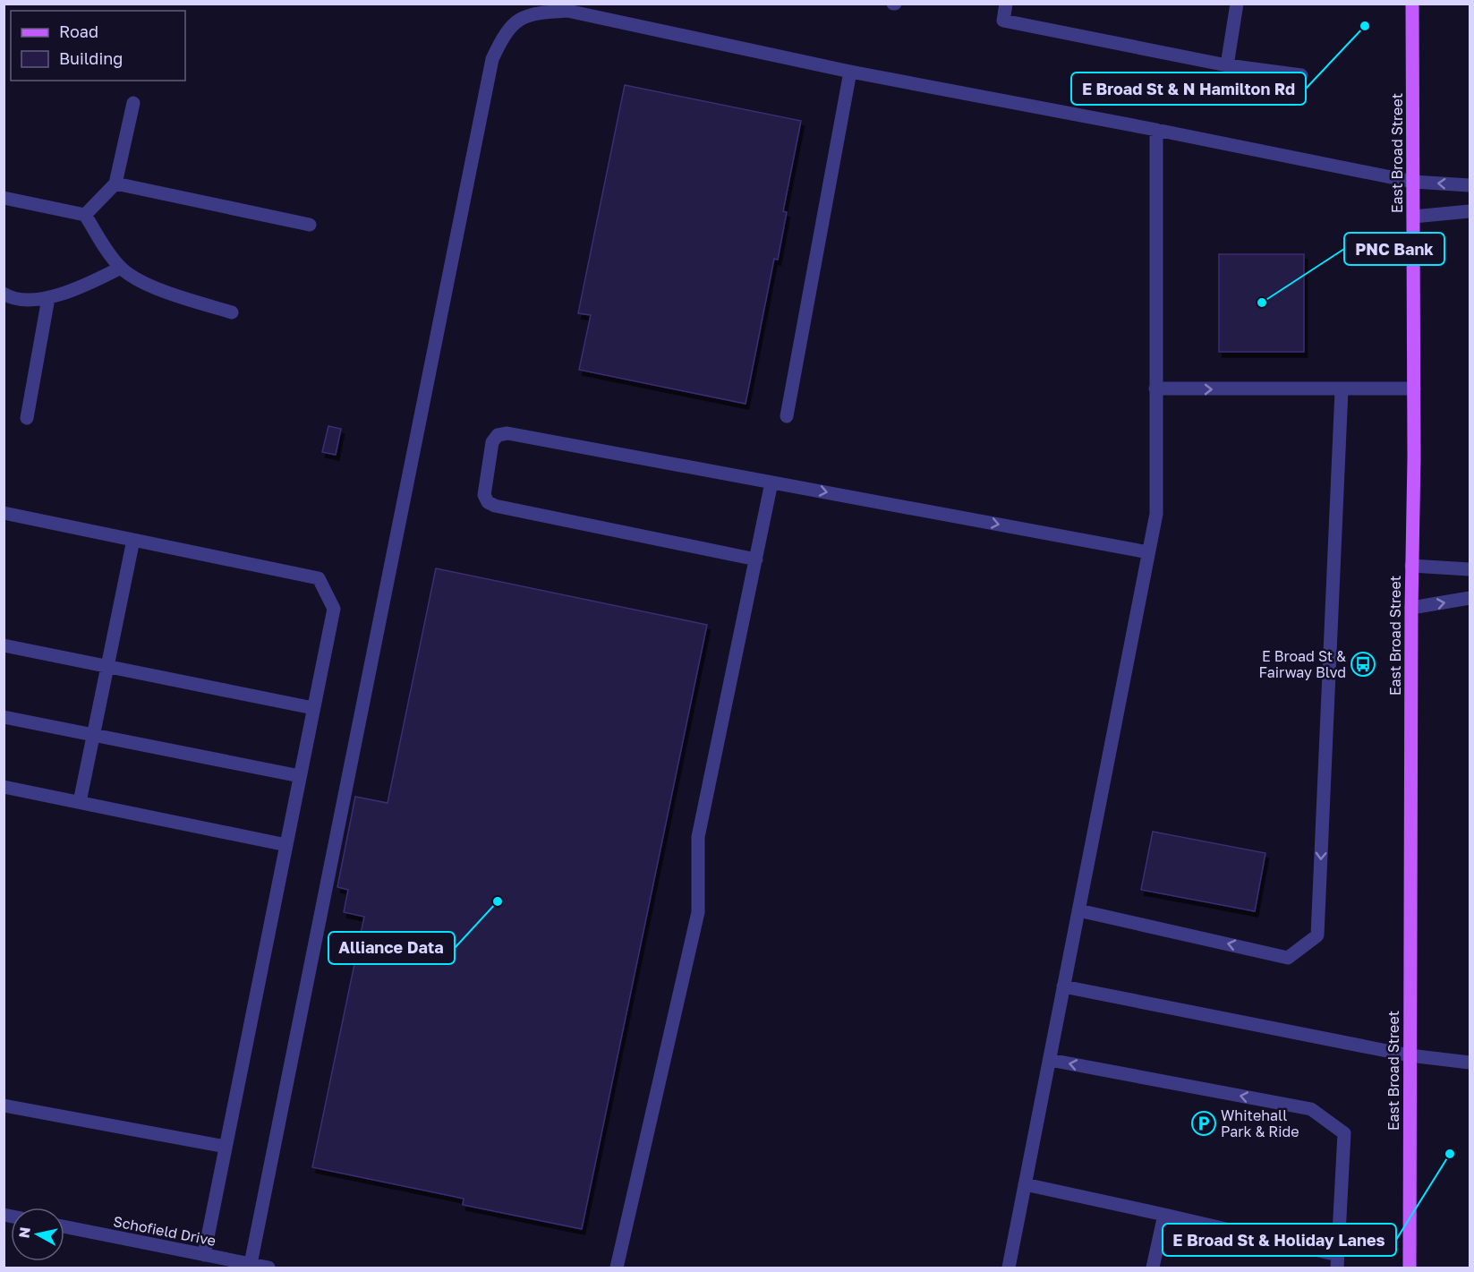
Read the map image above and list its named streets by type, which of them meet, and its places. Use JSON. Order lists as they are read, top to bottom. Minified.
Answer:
{"streets":{"main road":["East Broad Street"],"street":["Schofield Drive"]},"places":{"other":["E Broad St & N Hamilton Rd","PNC Bank","Alliance Data","E Broad St & Holiday Lanes"],"bus stop":["E Broad St & Fairway Blvd"],"parking":["Whitehall Park & Ride"]},"legend":["Road","Building"],"north":"left"}
